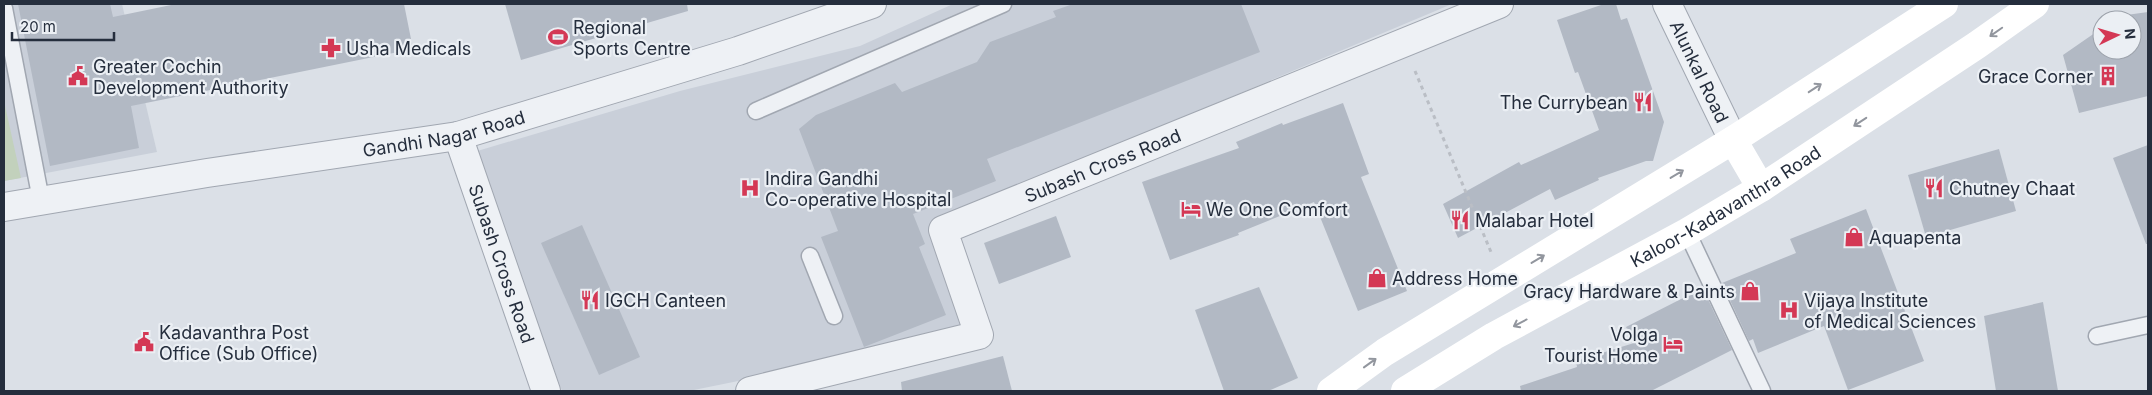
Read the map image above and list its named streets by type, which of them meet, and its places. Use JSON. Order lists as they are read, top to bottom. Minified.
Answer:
{"streets":{"main road":["Kaloor-Kadavanthra Road"],"street":["Alunkal Road","Gandhi Nagar Road","Subash Cross Road"]},"crossings":[["Gandhi Nagar Road","Subash Cross Road"]],"places":{"sports":["Regional Sports Centre"],"pharmacy":["Usha Medicals"],"public building":["Greater Cochin Development Authority","Kadavanthra Post Office (Sub Office)"],"building":["Grace Corner"],"restaurant":["The Currybean","Chutney Chaat","Malabar Hotel","IGCH Canteen"],"hospital":["Indira Gandhi Co-operative Hospital","Vijaya Institute of Medical Sciences"],"hotel":["We One Comfort","Volga Tourist Home"],"shop":["Aquapenta","Address Home","Gracy Hardware & Paints"]},"scale_bar":"20 m","north":"right"}
